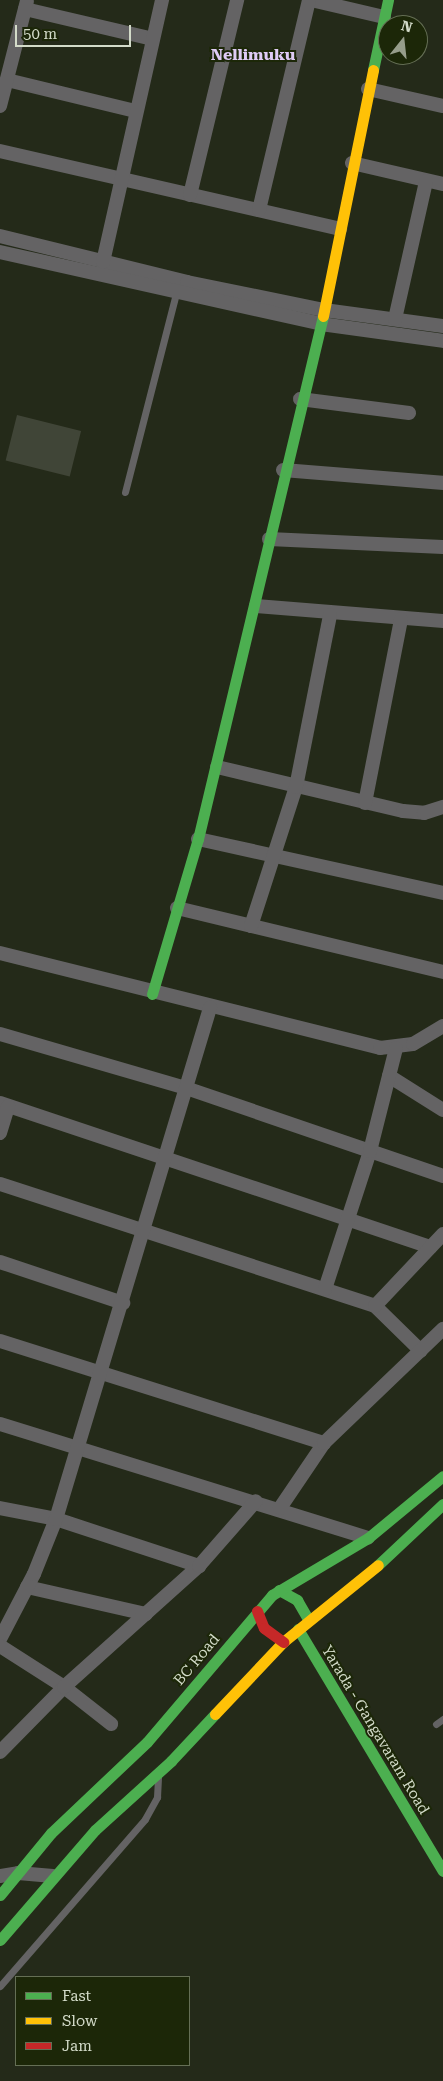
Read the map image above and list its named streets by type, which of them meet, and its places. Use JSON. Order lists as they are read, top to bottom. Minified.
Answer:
{"streets":{"street":["BC Road","Yarada - Gangavaram Road"]},"crossings":[["BC Road","Yarada - Gangavaram Road"]],"districts":["Nellimuku"],"legend":["Fast","Slow","Jam"],"scale_bar":"50 m","north":"top"}
